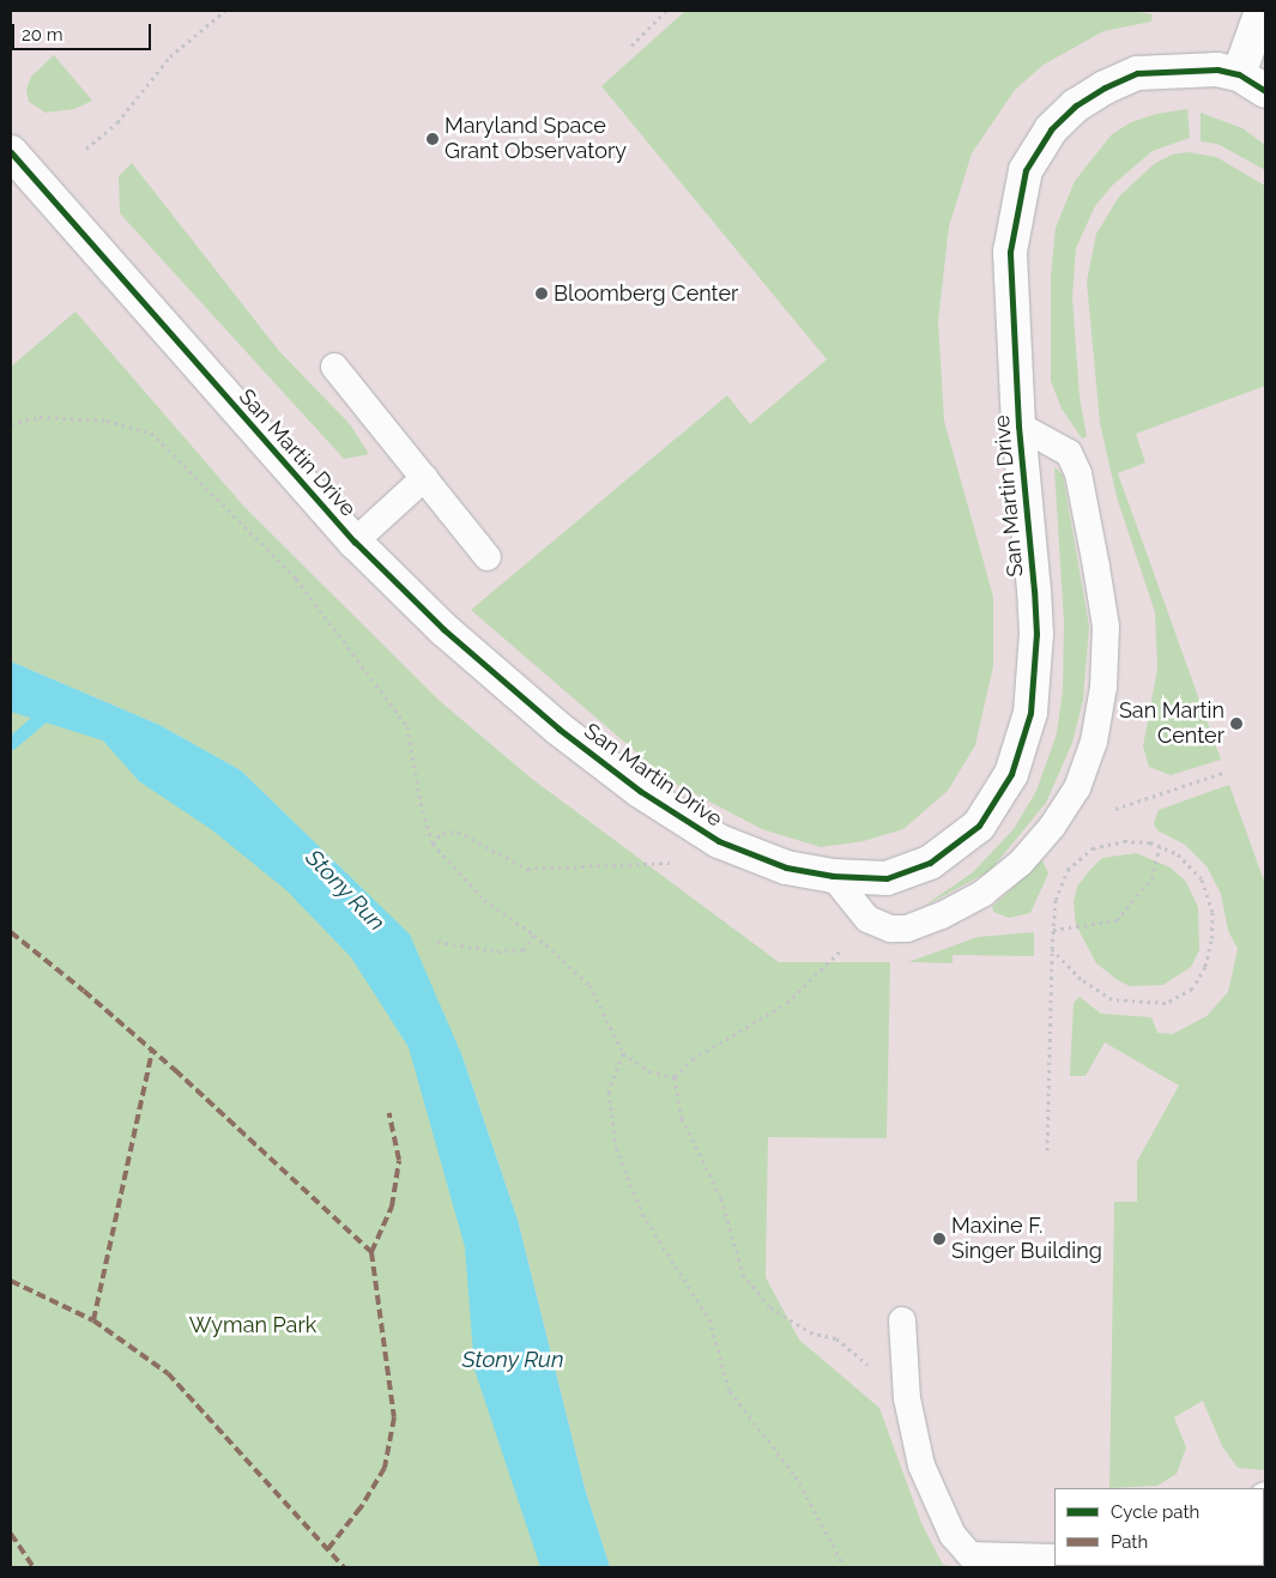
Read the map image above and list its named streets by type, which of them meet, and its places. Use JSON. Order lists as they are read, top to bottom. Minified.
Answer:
{"streets":{"street":["San Martin Drive"]},"water":["Stony Run"],"parks":["Wyman Park"],"places":["Maryland Space Grant Observatory","Bloomberg Center","San Martin Center","Maxine F. Singer Building"],"legend":["Cycle path","Path"],"scale_bar":"20 m"}
